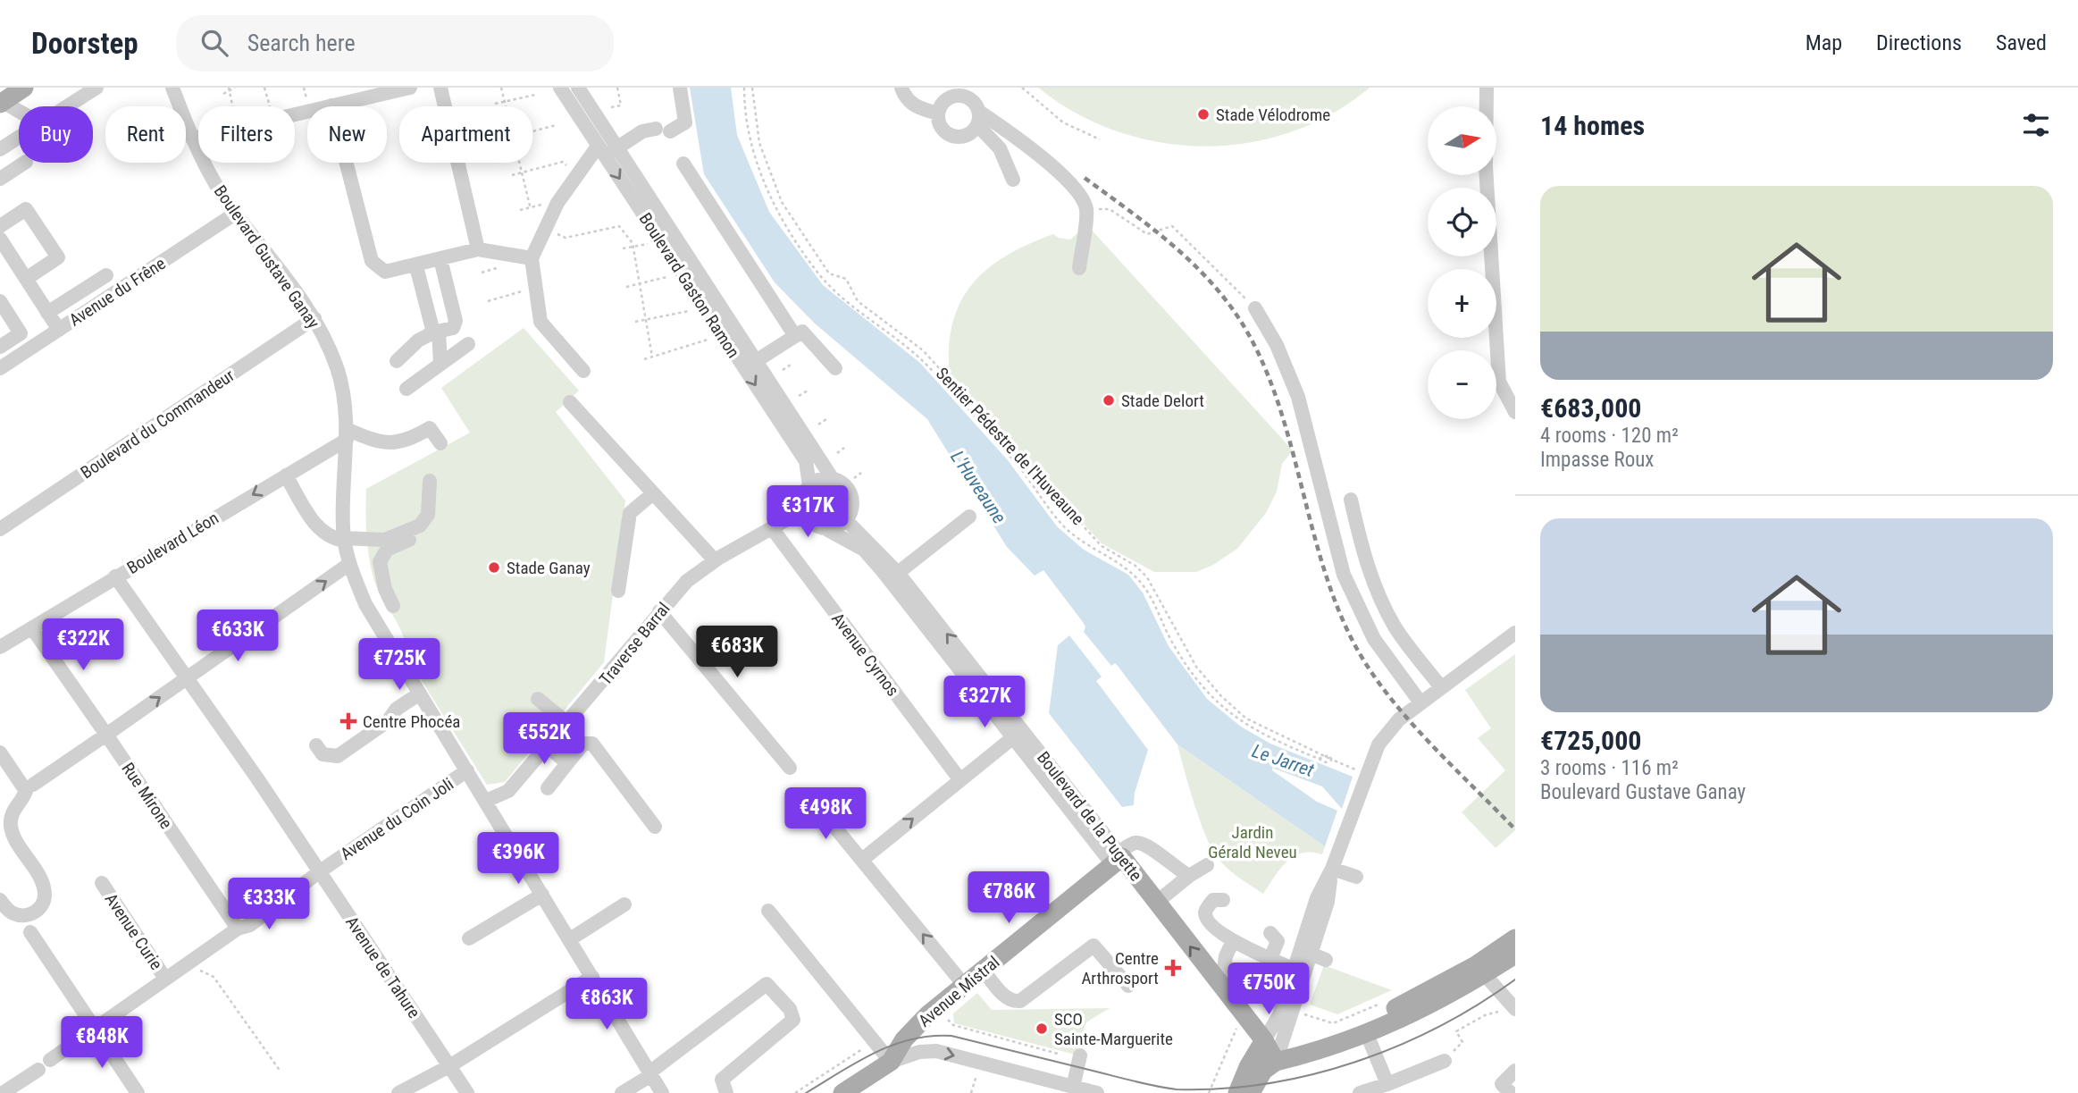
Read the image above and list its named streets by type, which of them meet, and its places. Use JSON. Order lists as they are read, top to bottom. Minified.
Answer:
{"streets":{"main road":["Boulevard de la Pugette","Avenue Mistral"],"street":["Boulevard Gustave Ganay","Boulevard Gaston Ramon","Avenue du Frêne","Boulevard du Commandeur","Boulevard Léon","Traverse Barral","Avenue Cyrnos","Rue Mirone","Avenue du Coin Joli","Avenue Curie","Avenue de Tahure"],"path":["Sentier Pédestre de l'Huveaune"]},"crossings":[["Boulevard Gustave Ganay","Avenue du Frêne"],["Boulevard Gustave Ganay","Boulevard du Commandeur"],["Boulevard Gustave Ganay","Boulevard Léon"],["Boulevard Gustave Ganay","Traverse Barral"],["Boulevard Gustave Ganay","Avenue du Coin Joli"],["Boulevard Gaston Ramon","Traverse Barral"],["Boulevard Gaston Ramon","Boulevard de la Pugette"],["Boulevard Léon","Rue Mirone"],["Boulevard Léon","Avenue de Tahure"],["Traverse Barral","Avenue Cyrnos"],["Traverse Barral","Boulevard de la Pugette"],["Rue Mirone","Avenue du Coin Joli"],["Boulevard de la Pugette","Avenue Mistral"],["Avenue du Coin Joli","Avenue Curie"],["Avenue du Coin Joli","Avenue de Tahure"]],"water":["L'Huveaune","Le Jarret"],"parks":["Jardin Gérald Neveu"],"places":{"other":["Stade Vélodrome","Stade Delort","Stade Ganay","SCO Sainte-Marguerite"],"health":["Centre Phocéa","Centre Arthrosport"]},"north":"right","page":{"header":"Doorstep","search":"Search here","nav":["Map","Directions","Saved"],"heading":"14 homes","map_buttons":["+","−"],"chip":["Buy","Rent","Filters","New","Apartment"],"list":[{"name":"€683,000","note":"4 rooms · 120 m² · Impasse Roux"},{"name":"€725,000","note":"3 rooms · 116 m² · Boulevard Gustave Ganay"}],"price":["€317K","€633K","€322K","€683K","€725K","€327K","€552K","€498K","€396K","€786K","€333K","€750K","€863K","€848K"]}}
